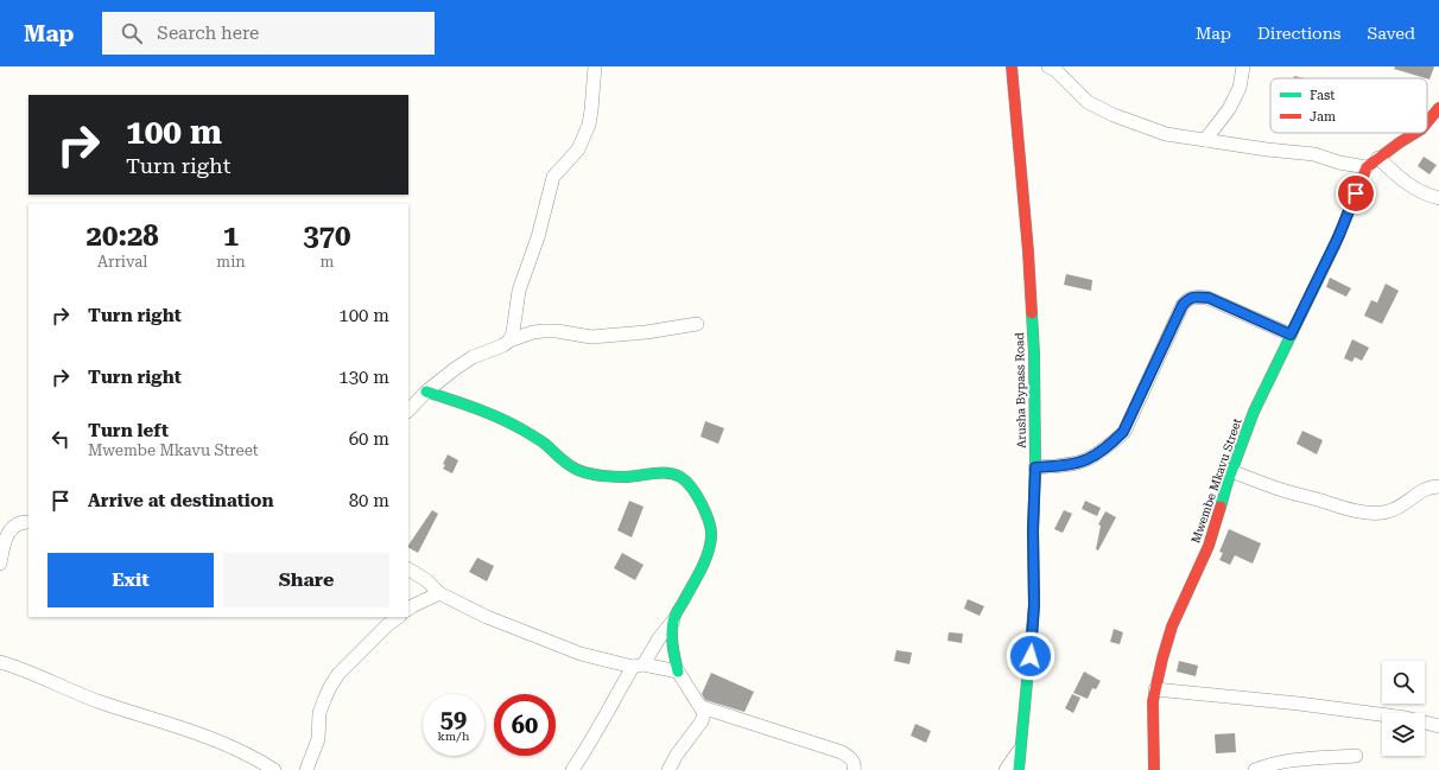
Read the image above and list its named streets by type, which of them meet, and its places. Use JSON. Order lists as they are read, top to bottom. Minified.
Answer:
{"streets":{"street":["Arusha Bypass Road","Mwembe Mkavu Street"]},"legend":["Fast","Jam"],"page":{"header":"Map","search":"Search here","nav":["Map","Directions","Saved"],"turn":["100 m","Turn right"],"eta":["20:28","Arrival","1","min","370","m"],"list":[{"name":"Turn right","value":"100 m"},{"name":"Turn right","value":"130 m"},{"name":"Turn left","note":"Mwembe Mkavu Street","value":"60 m"},{"name":"Arrive at destination","value":"80 m"}],"buttons":["Exit","Share"],"speed":"59 km/h","limit":"60"}}
